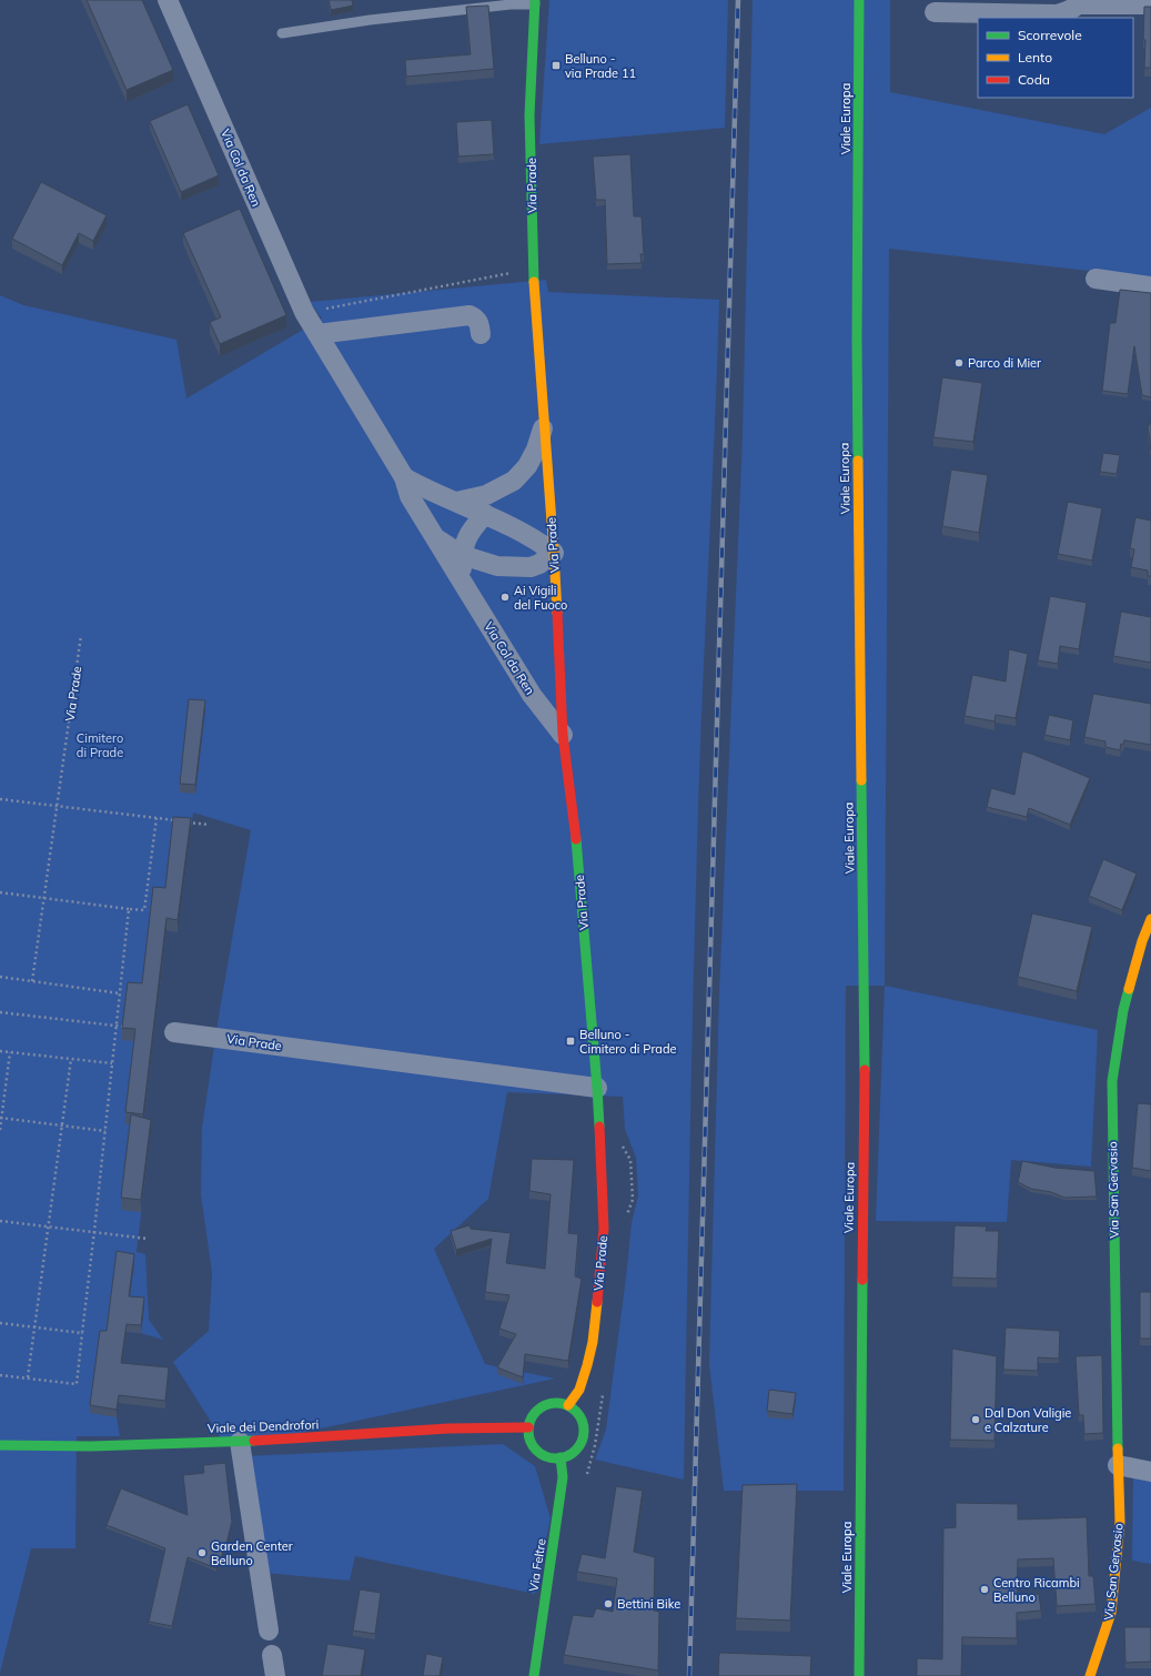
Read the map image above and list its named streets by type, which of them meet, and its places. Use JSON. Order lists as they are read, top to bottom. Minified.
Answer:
{"streets":{"main road":["Viale Europa","Via Prade","Via San Gervasio","Viale dei Dendrofori","Via Feltre"],"street":["Via Col da Ren"]},"crossings":[["Via Col da Ren","Via Prade"],["Via Prade","Viale dei Dendrofori"],["Via Prade","Via Feltre"],["Viale dei Dendrofori","Via Feltre"]],"parks":["Cimitero di Prade"],"places":{"transit":["Belluno - via Prade 11","Belluno - Cimitero di Prade"],"other":["Parco di Mier","Ai Vigili del Fuoco","Dal Don Valigie e Calzature","Garden Center Belluno","Centro Ricambi Belluno","Bettini Bike"]},"legend":["Scorrevole","Lento","Coda"]}
